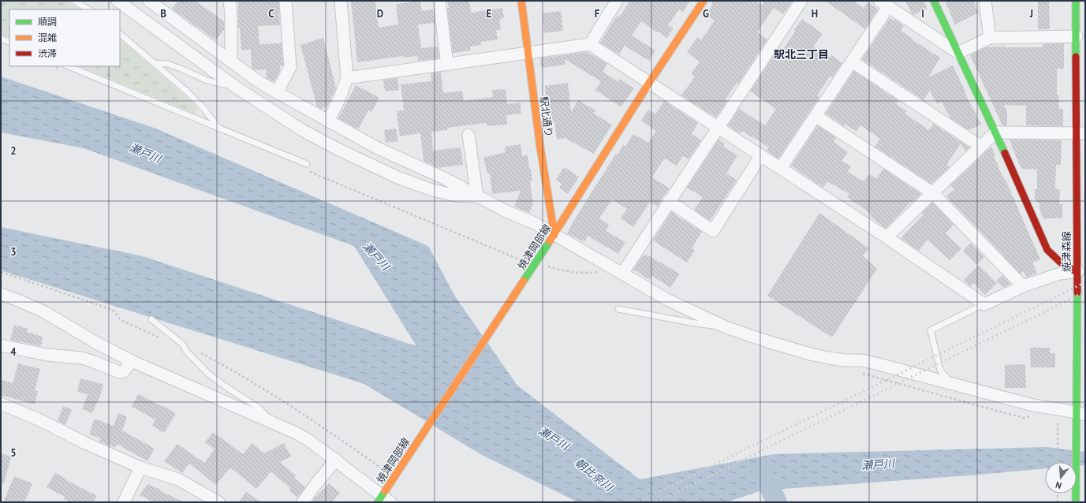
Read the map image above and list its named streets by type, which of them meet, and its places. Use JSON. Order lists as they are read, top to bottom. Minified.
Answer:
{"streets":{"main road":["駅北通り","焼津岡部線","焼津森線"]},"crossings":[["駅北通り","焼津岡部線"]],"districts":["駅北三丁目"],"water":["瀬戸川","朝比奈川"],"legend":["順調","混雑","渋滞"],"north":"bottom","grid":{"columns":["B","C","D","E","F","G","H","I","J"],"rows":["2","3","4","5"]}}
